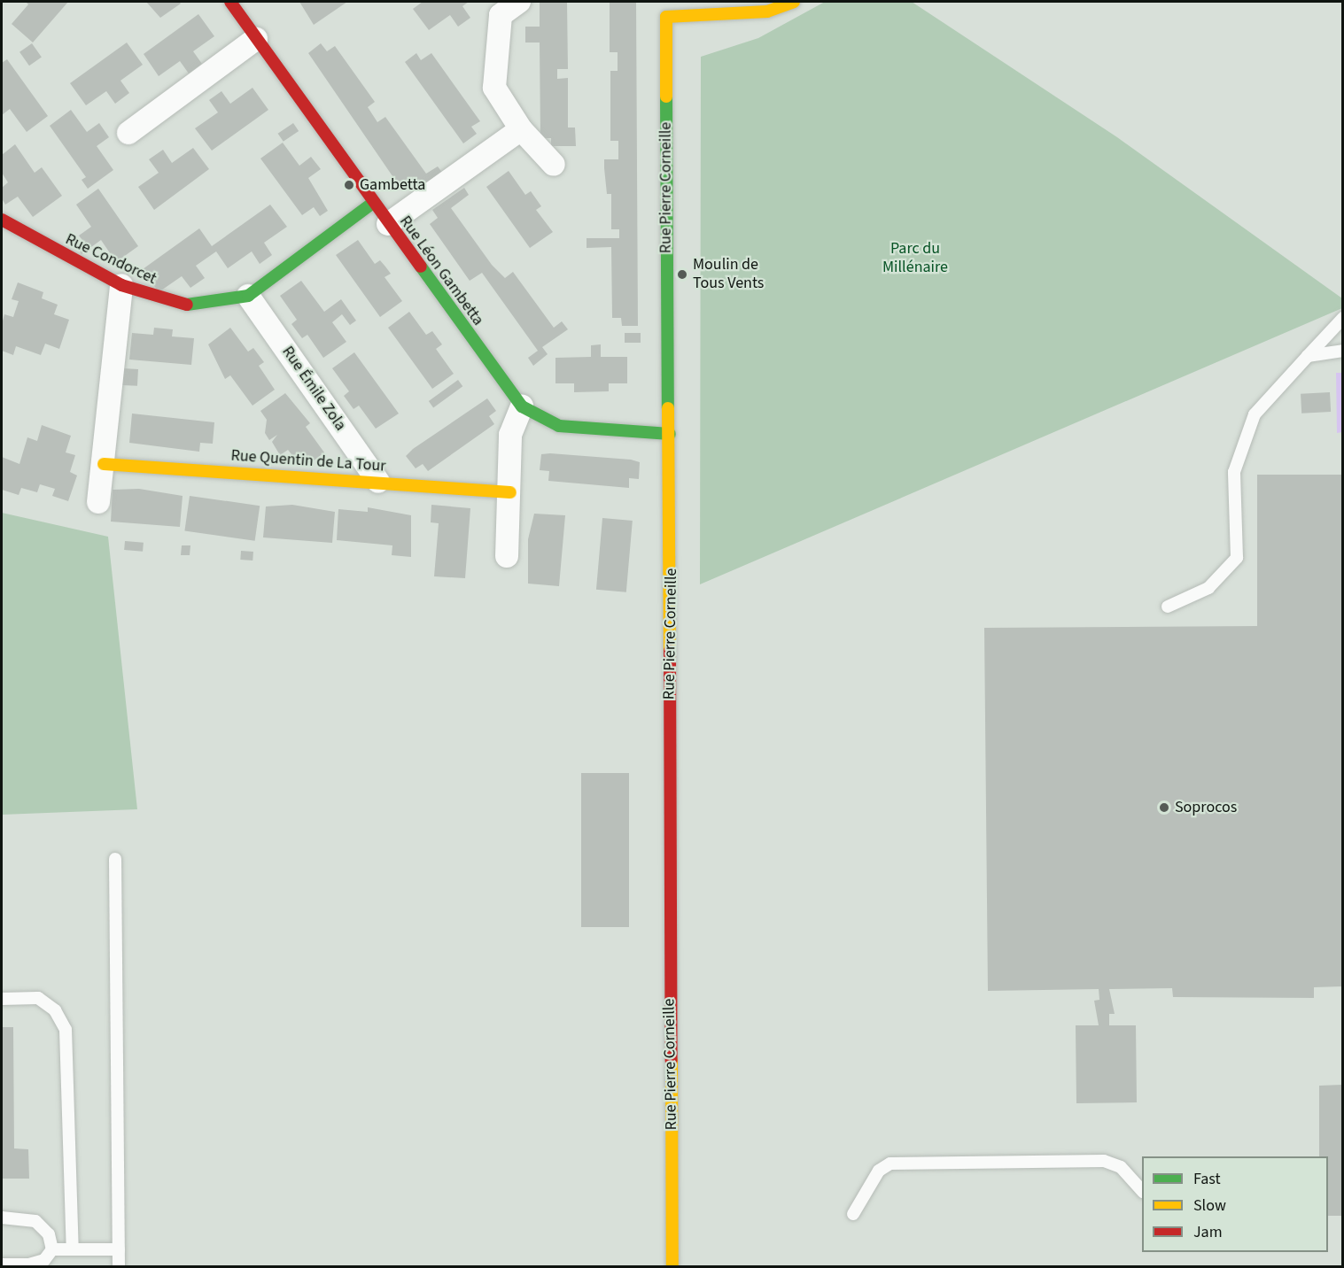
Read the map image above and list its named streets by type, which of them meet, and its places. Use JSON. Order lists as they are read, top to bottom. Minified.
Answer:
{"streets":{"street":["Rue Pierre Corneille","Rue Condorcet","Rue Léon Gambetta","Rue Émile Zola","Rue Quentin de La Tour"]},"crossings":[["Rue Pierre Corneille","Rue Léon Gambetta"],["Rue Condorcet","Rue Léon Gambetta"],["Rue Condorcet","Rue Émile Zola"],["Rue Émile Zola","Rue Quentin de La Tour"]],"parks":["Parc du Millénaire"],"places":["Gambetta","Moulin de Tous Vents","Soprocos"],"legend":["Fast","Slow","Jam"]}
